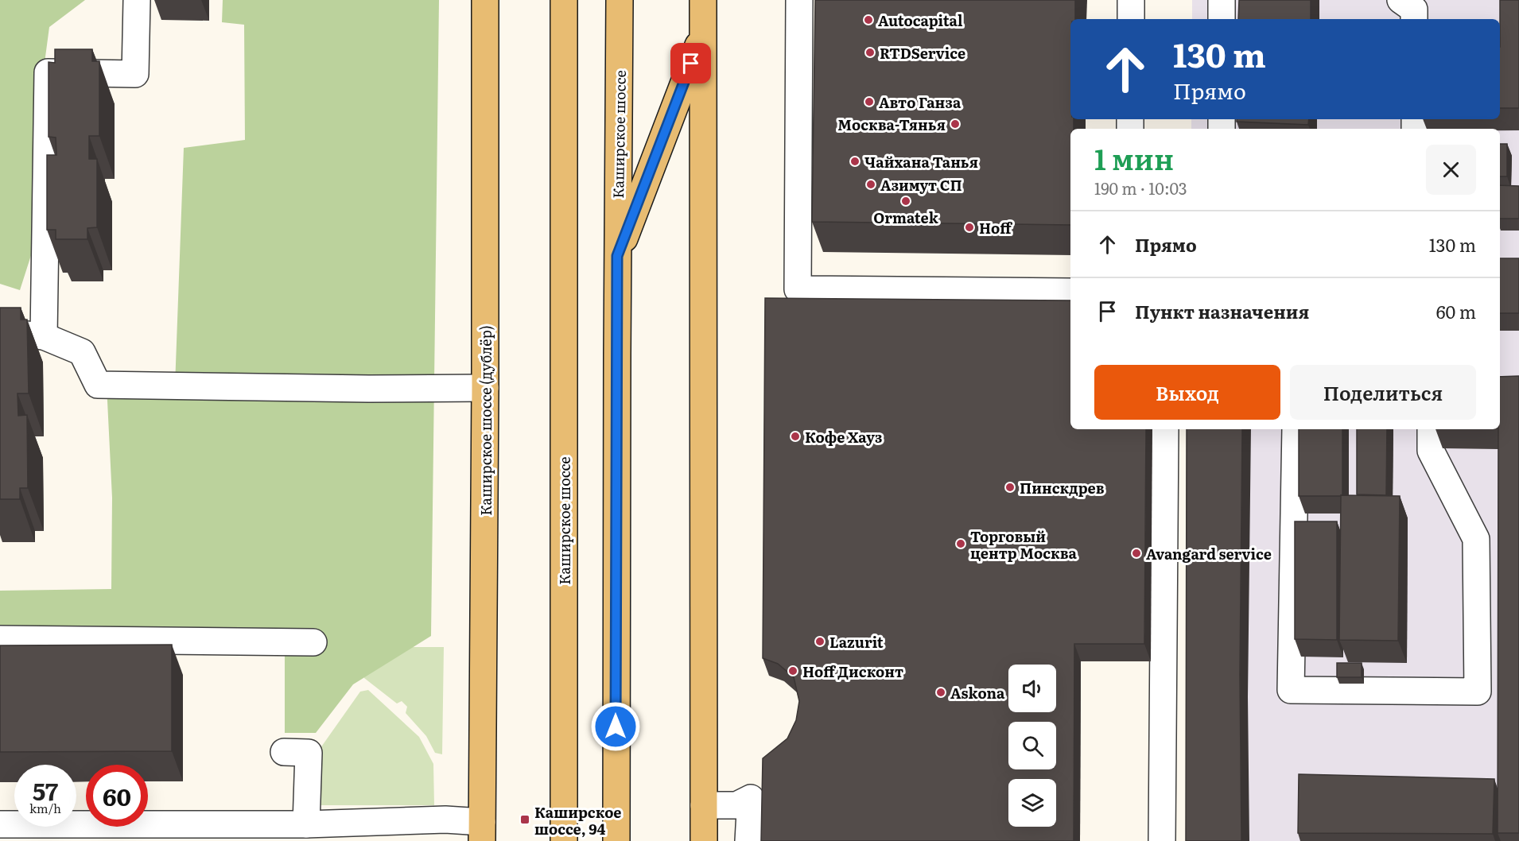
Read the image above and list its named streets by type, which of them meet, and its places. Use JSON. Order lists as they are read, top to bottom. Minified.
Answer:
{"streets":{"main road":["Каширское шоссе","Каширское шоссе (дублёр)"]},"places":{"other":["Autocapital","RTDService","Авто Ганза","Москва-Тянья","Чайхана Танья","Азимут СП","Ormatek","Hoff","Кофе Хауз","Пинскдрев","Торговый центр Москва","Avangard service","Lazurit","Hoff Дисконт","Askona"],"transit":["Каширское шоссе, 94"]},"page":{"turn":["130 m","Прямо"],"heading":["1 мин","190 m · 10:03"],"list":[{"name":"Прямо","value":"130 m"},{"name":"Пункт назначения","value":"60 m"}],"buttons":["Выход","Поделиться"],"speed":"57 km/h","limit":"60"}}
